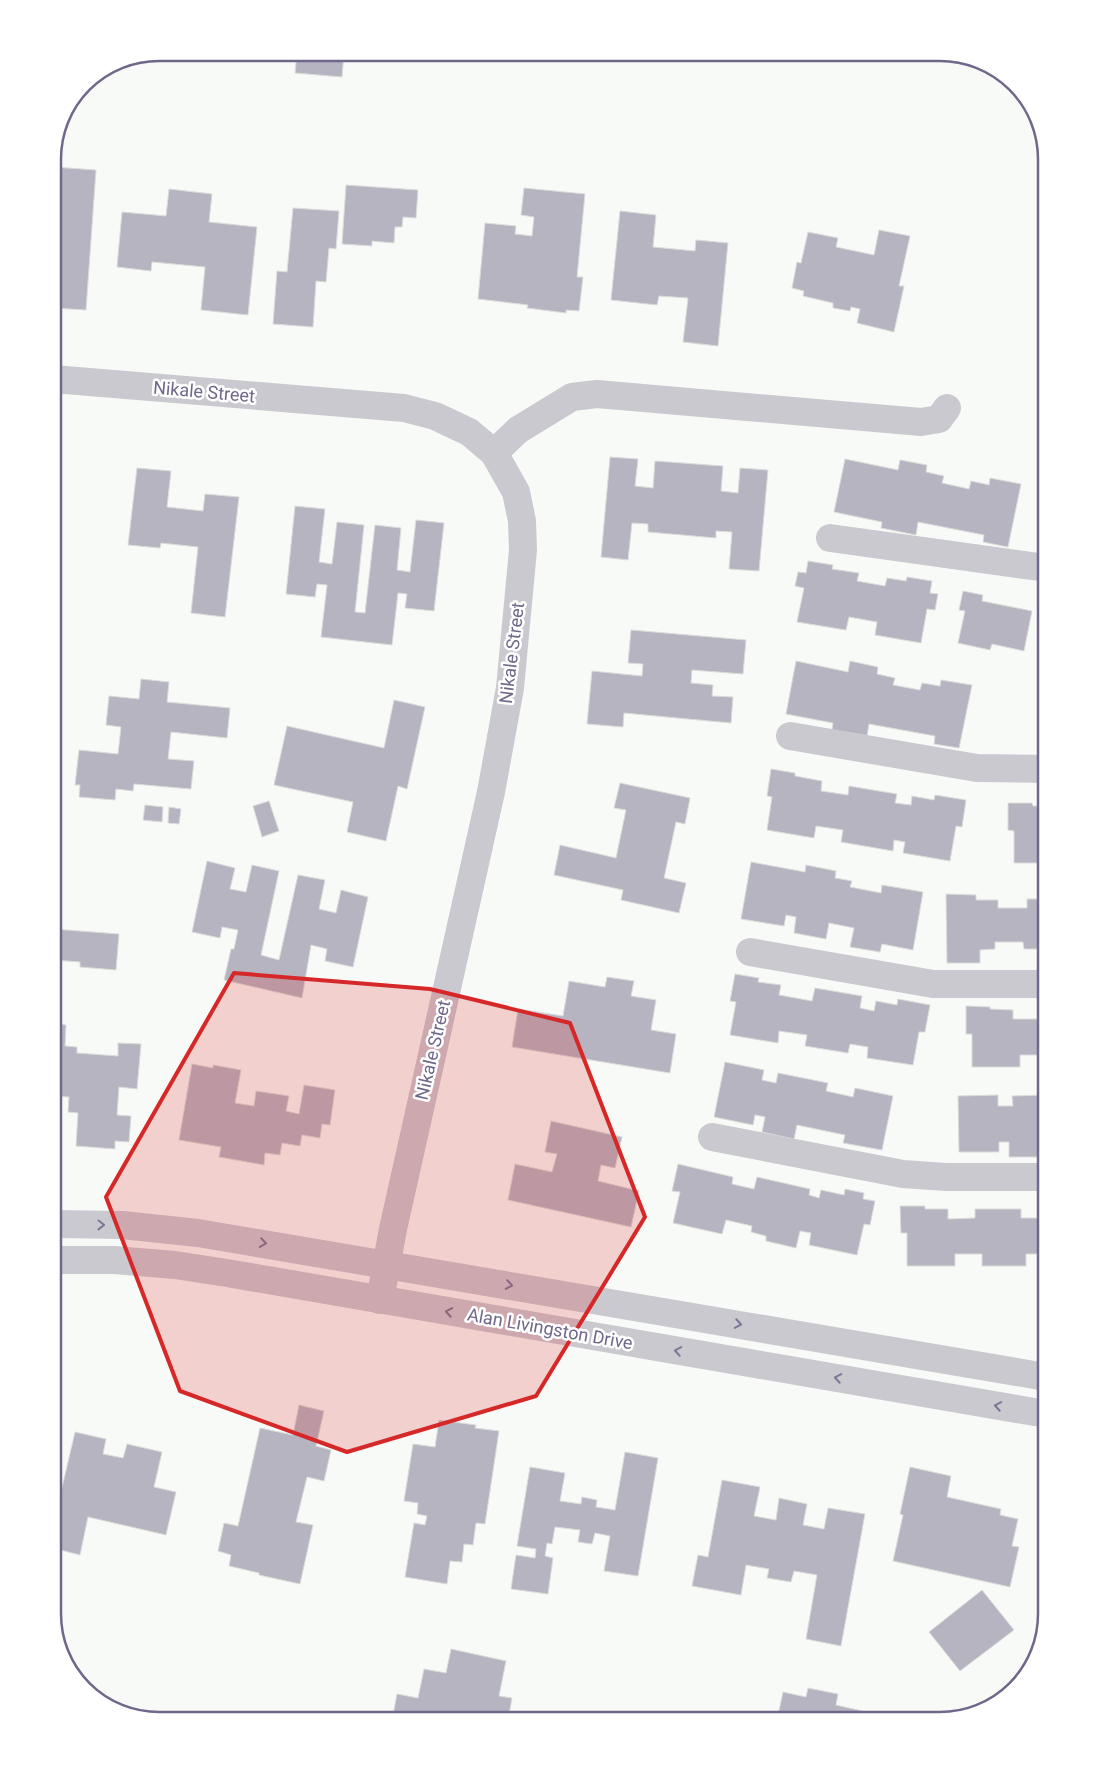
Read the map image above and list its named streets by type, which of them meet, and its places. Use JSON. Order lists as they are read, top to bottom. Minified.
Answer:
{"streets":{"street":["Nikale Street","Alan Livingston Drive"]},"crossings":[["Nikale Street","Alan Livingston Drive"]]}
